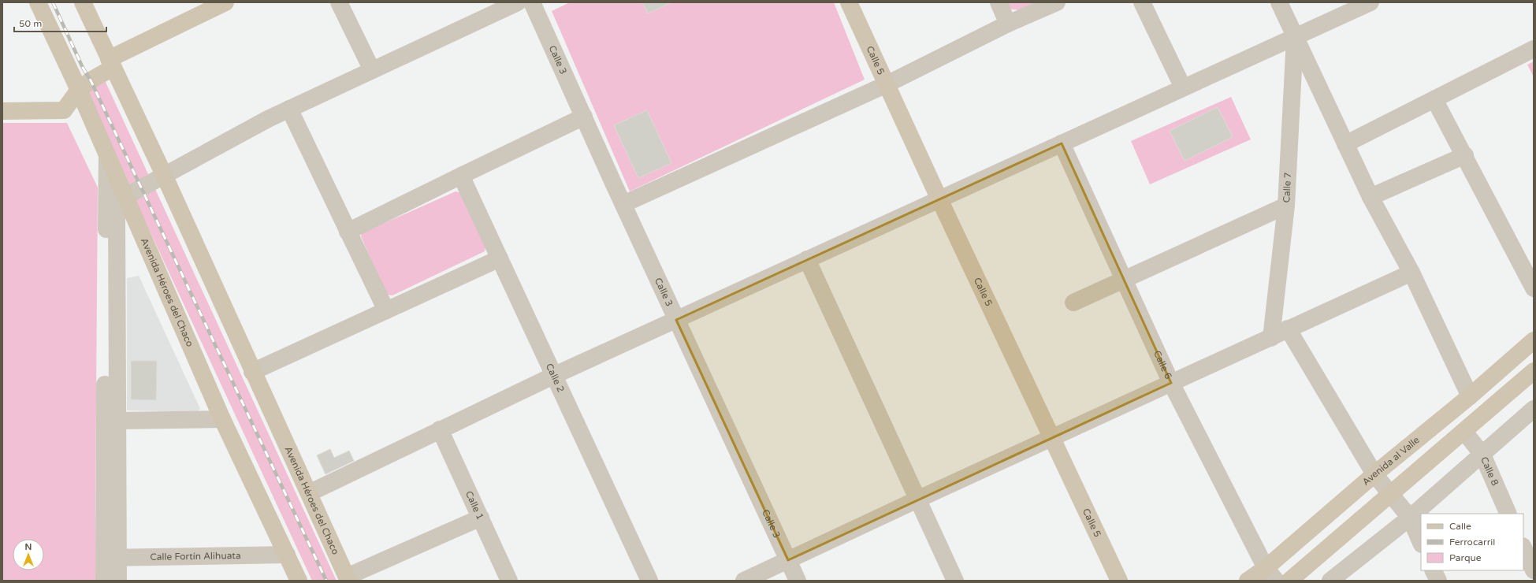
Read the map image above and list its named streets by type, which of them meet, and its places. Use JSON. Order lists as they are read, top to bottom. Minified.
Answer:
{"streets":{"main road":["Calle 5","Avenida Héroes del Chaco","Avenida al Valle"],"street":["Calle 3","Calle 7","Calle 6","Calle 2","Calle 8","Calle 1","Calle Fortín Alihuata"]},"crossings":[["Avenida Héroes del Chaco","Calle Fortín Alihuata"],["Calle 6","Avenida al Valle"]],"legend":["Calle","Ferrocarril","Parque"],"scale_bar":"50 m","north":"top"}
